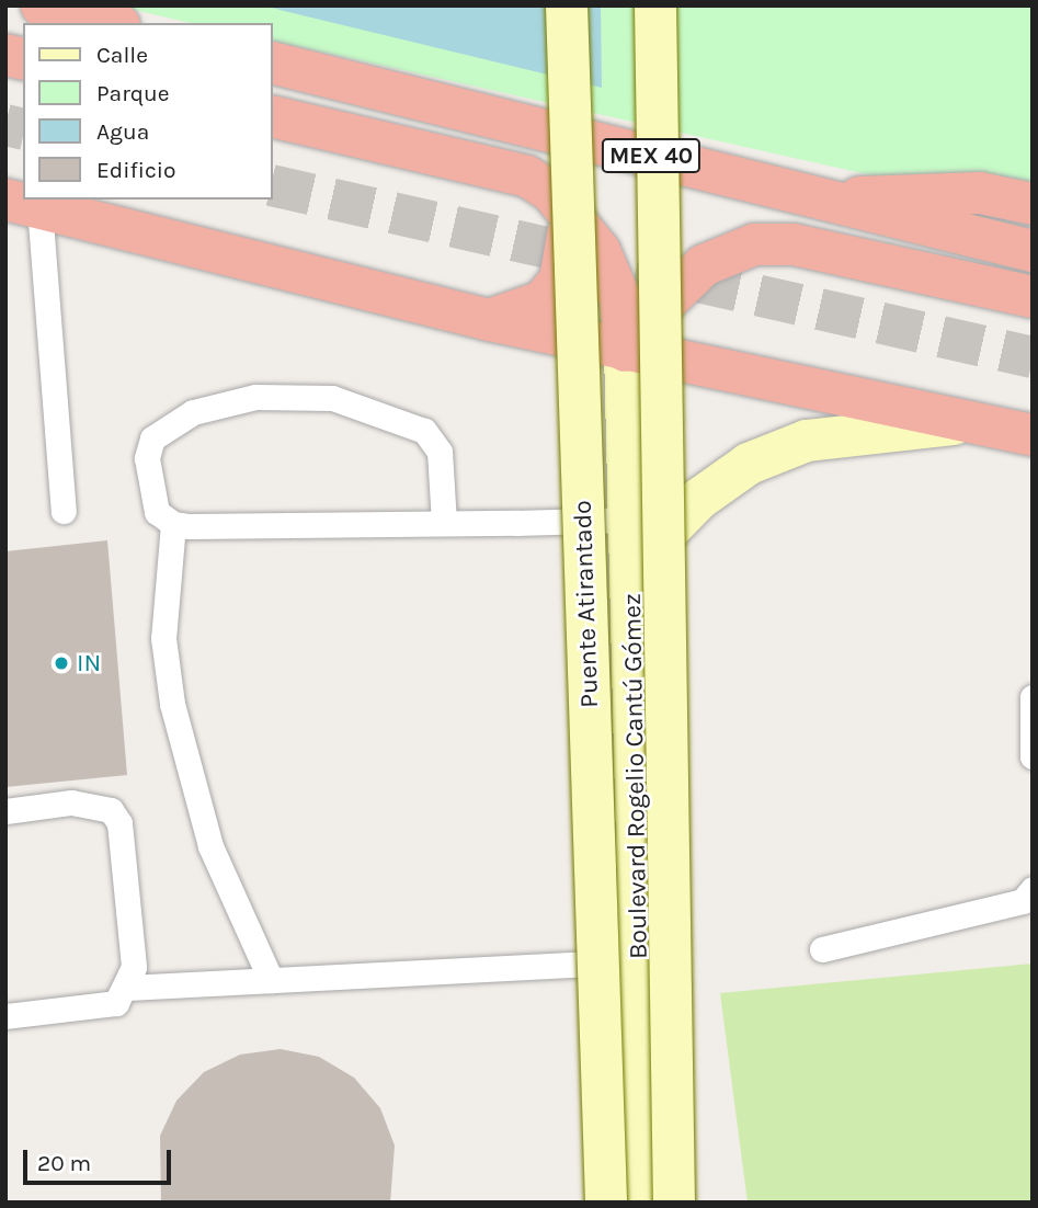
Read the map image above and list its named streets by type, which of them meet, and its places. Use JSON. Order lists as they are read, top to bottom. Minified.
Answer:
{"streets":{"highway":["MEX 40"],"main road":["Puente Atirantado","Boulevard Rogelio Cantú Gómez"]},"places":["IN"],"legend":["Calle","Parque","Agua","Edificio"],"scale_bar":"20 m"}
